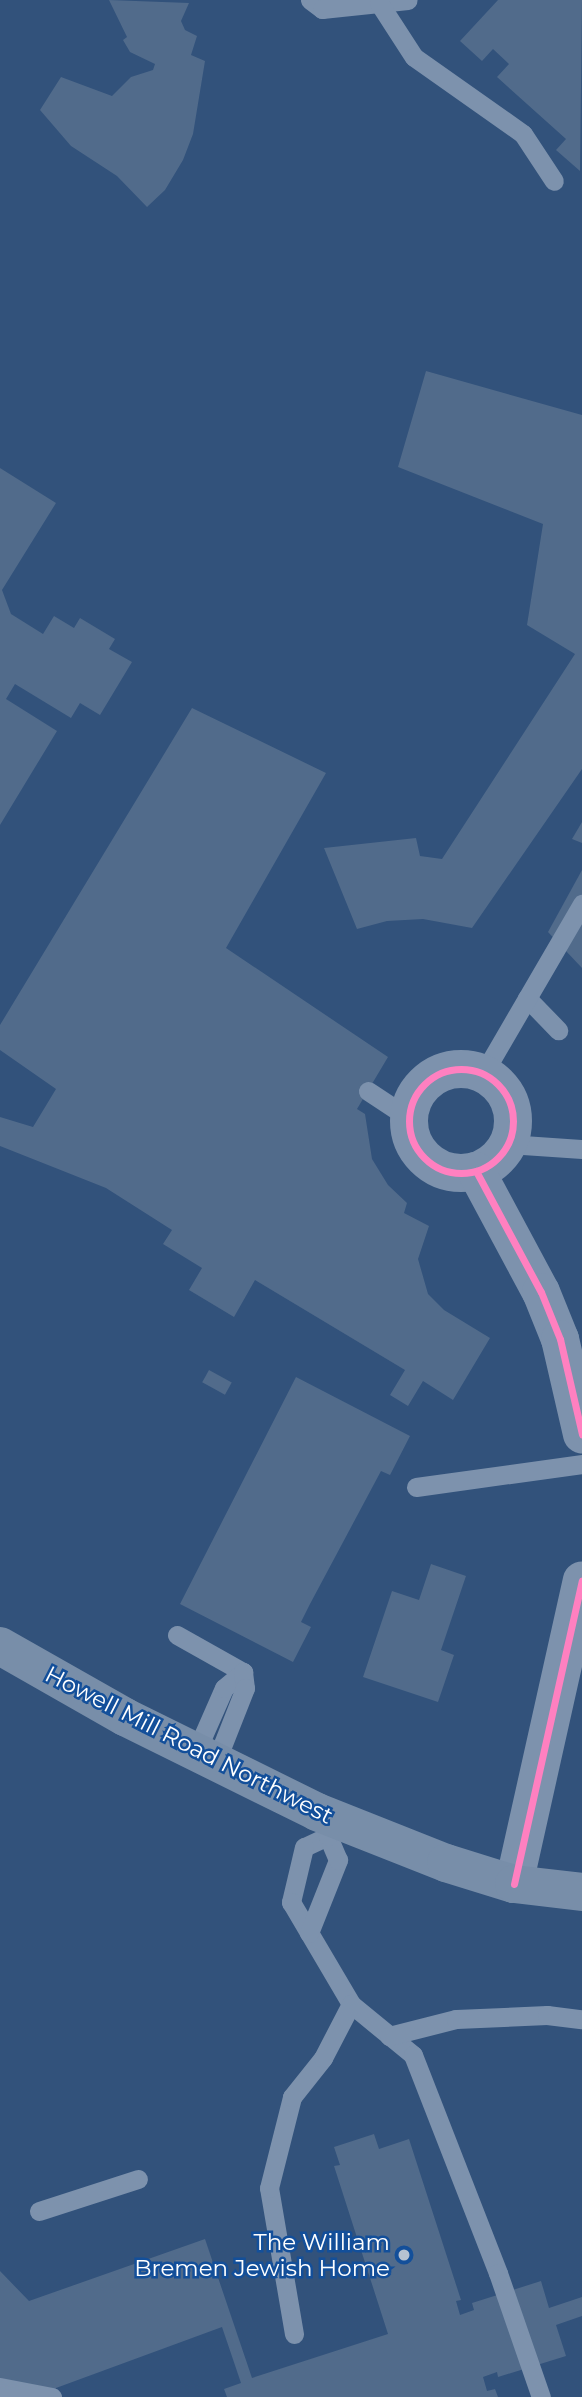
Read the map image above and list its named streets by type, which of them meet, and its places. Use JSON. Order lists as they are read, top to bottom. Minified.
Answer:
{"streets":{"main road":["Howell Mill Road Northwest"]},"places":["The William Bremen Jewish Home"]}
